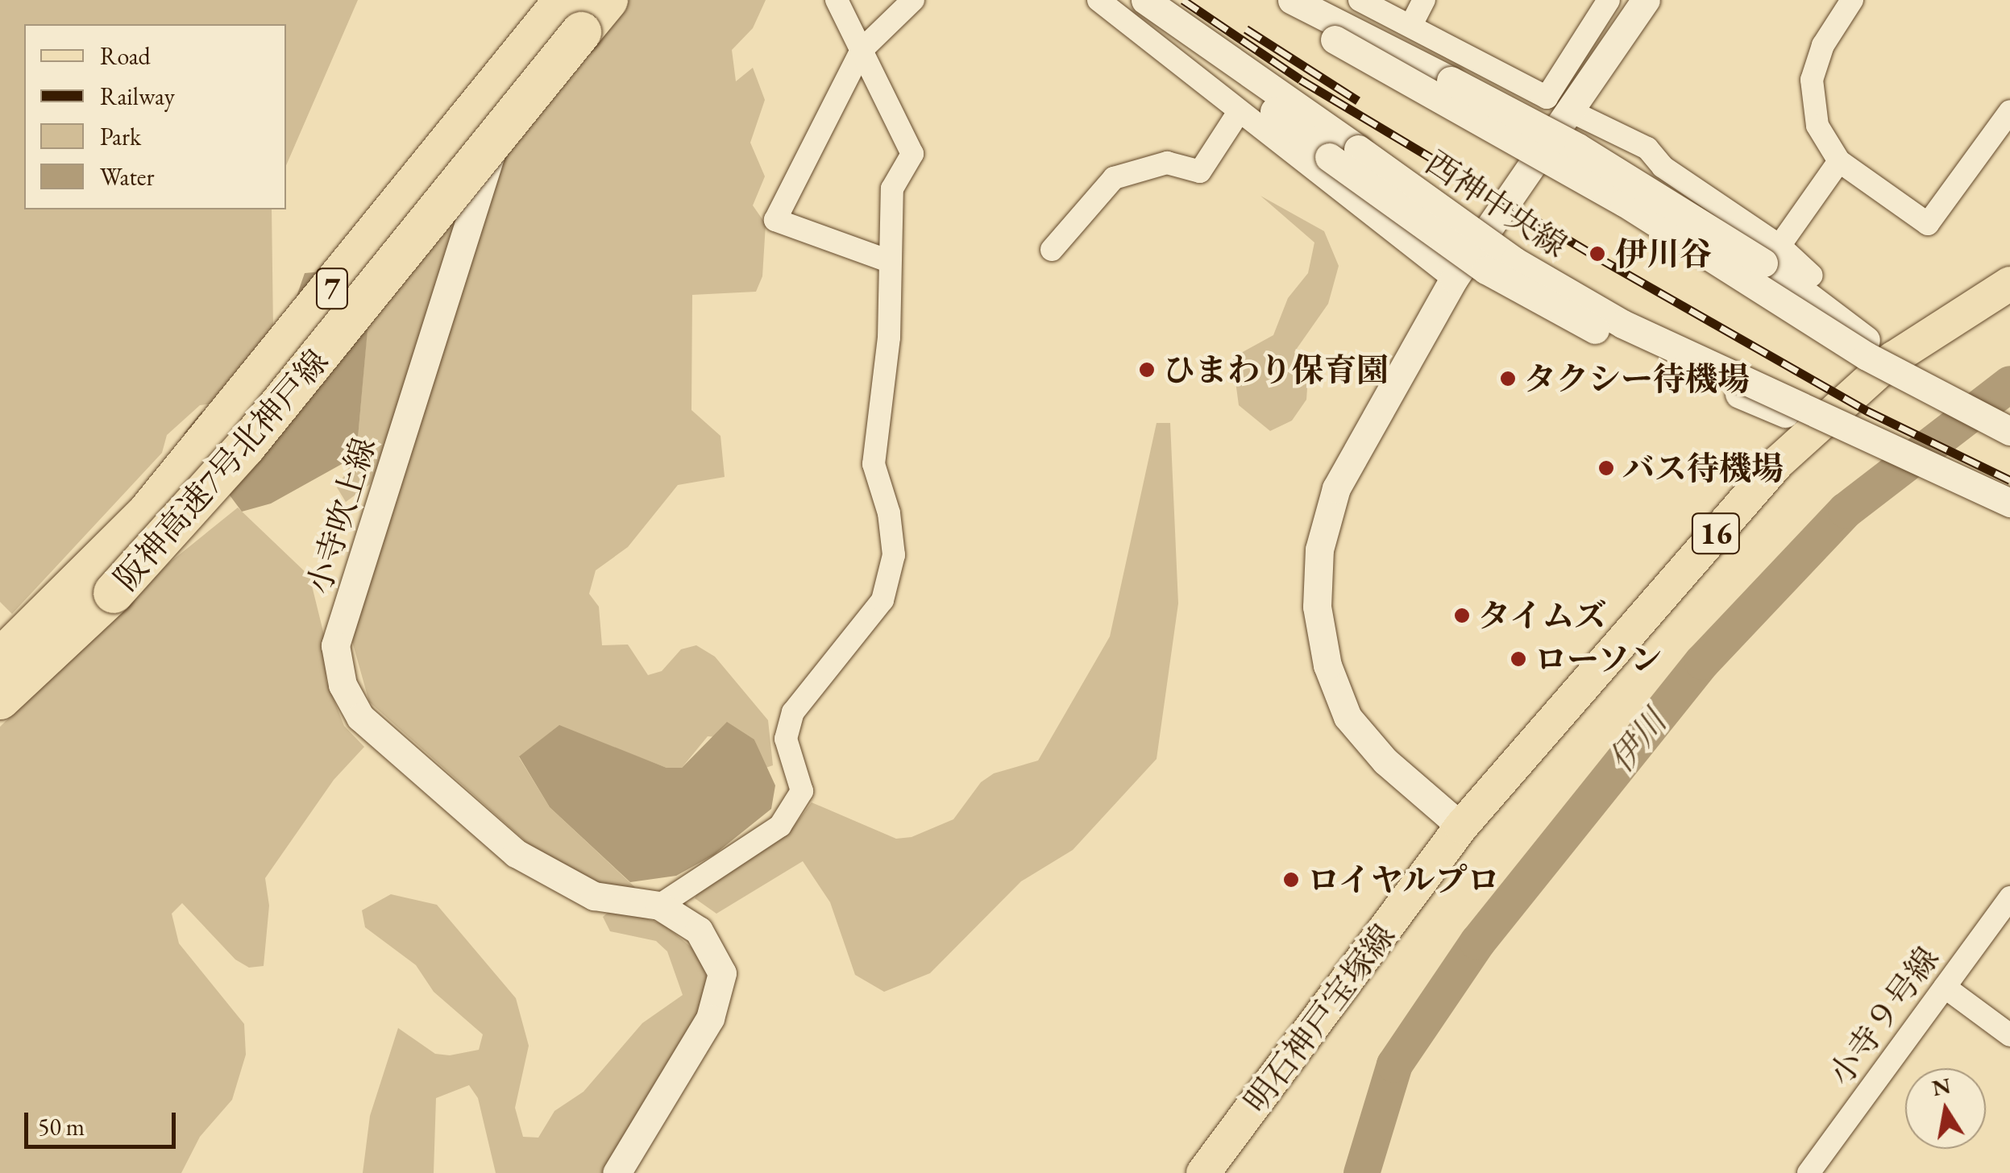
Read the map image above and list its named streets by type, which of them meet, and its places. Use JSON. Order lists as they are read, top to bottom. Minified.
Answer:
{"streets":{"highway":["7","阪神高速7号北神戸線"],"main road":["16","明石神戸宝塚線"],"street":["西神中央線","小寺吹上線","小寺９号線"]},"crossings":[["阪神高速7号北神戸線","小寺吹上線"]],"water":["伊川"],"places":["伊川谷","ひまわり保育園","タクシー待機場","バス待機場","タイムズ","ローソン","ロイヤルプロ"],"legend":["Road","Railway","Park","Water"],"scale_bar":"50 m","north":"top"}
